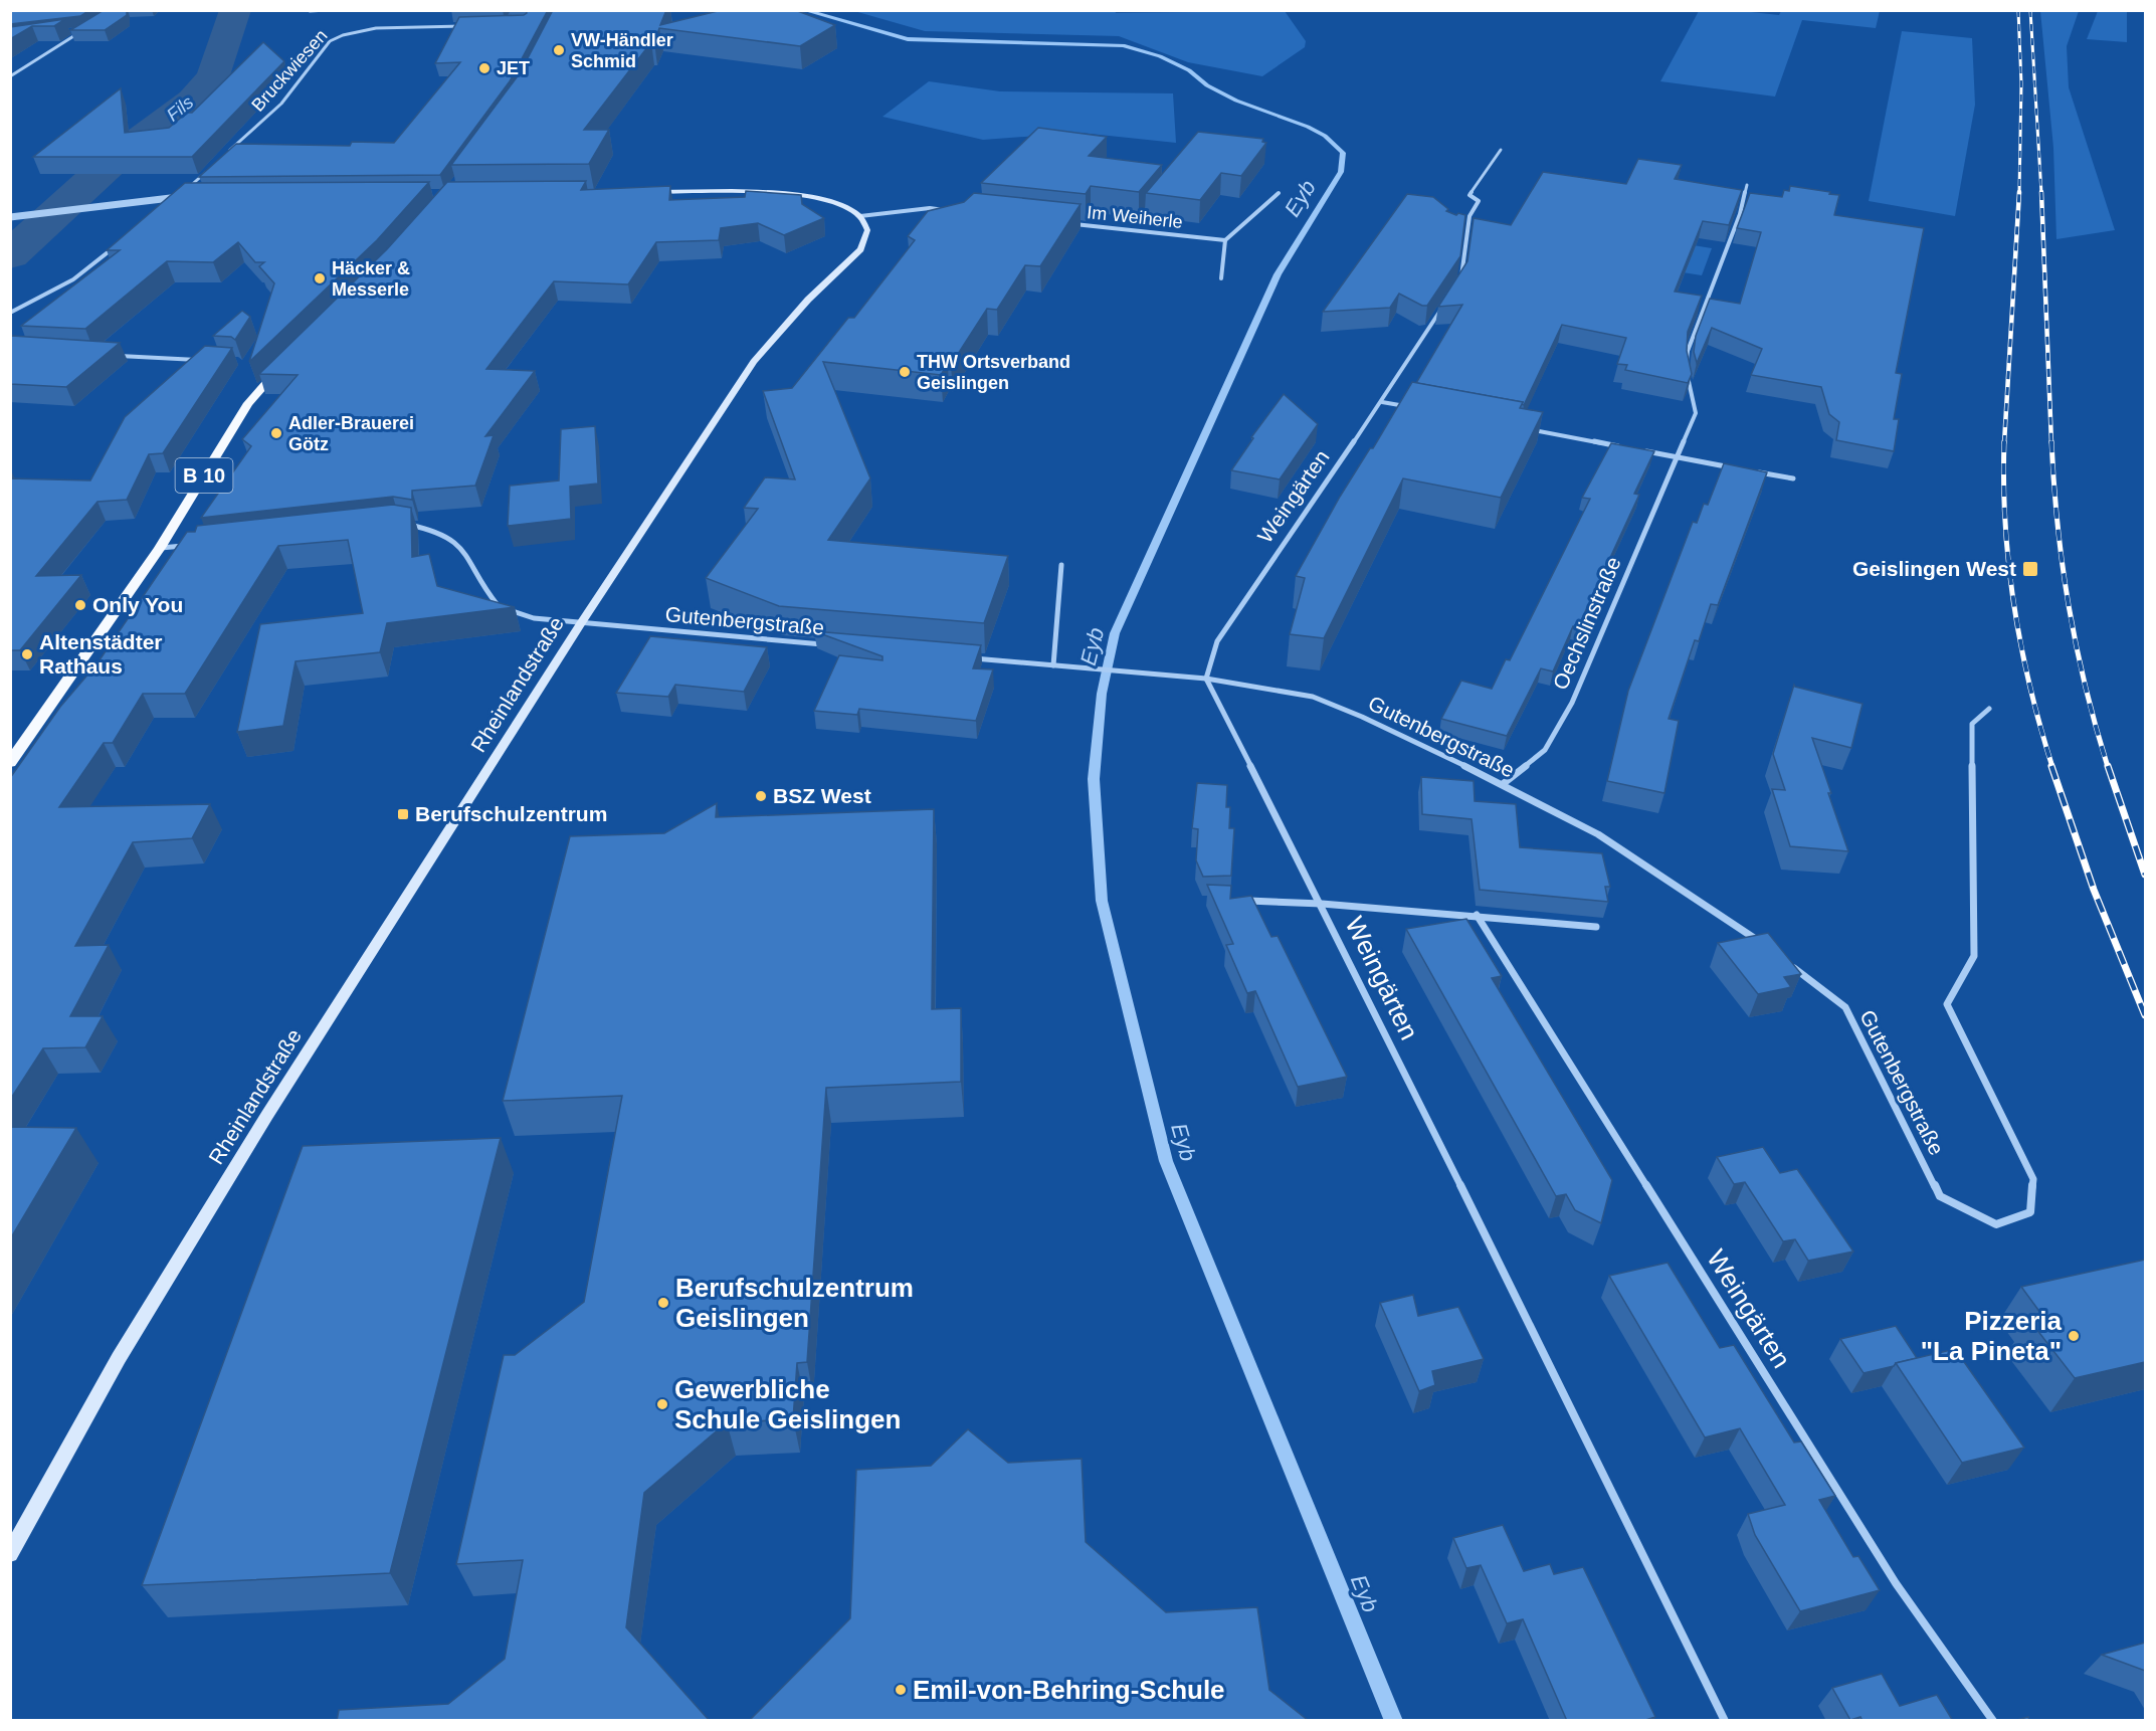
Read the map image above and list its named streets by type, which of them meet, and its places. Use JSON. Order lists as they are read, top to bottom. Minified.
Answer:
{"streets":{"main road":["B 10","Rheinlandstraße"],"street":["Bruckwiesen","Im Weiherle","Weingärten","Gutenbergstraße","Oechslinstraße"]},"crossings":[["Weingärten","Gutenbergstraße"],["Gutenbergstraße","Oechslinstraße"],["Gutenbergstraße","Rheinlandstraße"]],"water":["Fils","Eyb"],"places":{"other":["VW-Händler Schmid","JET","Häcker & Messerle","THW Ortsverband Geislingen","Adler-Brauerei Götz","Only You","Altenstädter Rathaus","BSZ West","Berufschulzentrum Geislingen","Pizzeria \"La Pineta\"","Gewerbliche Schule Geislingen","Emil-von-Behring-Schule"],"transit":["Geislingen West","Berufschulzentrum"]}}
